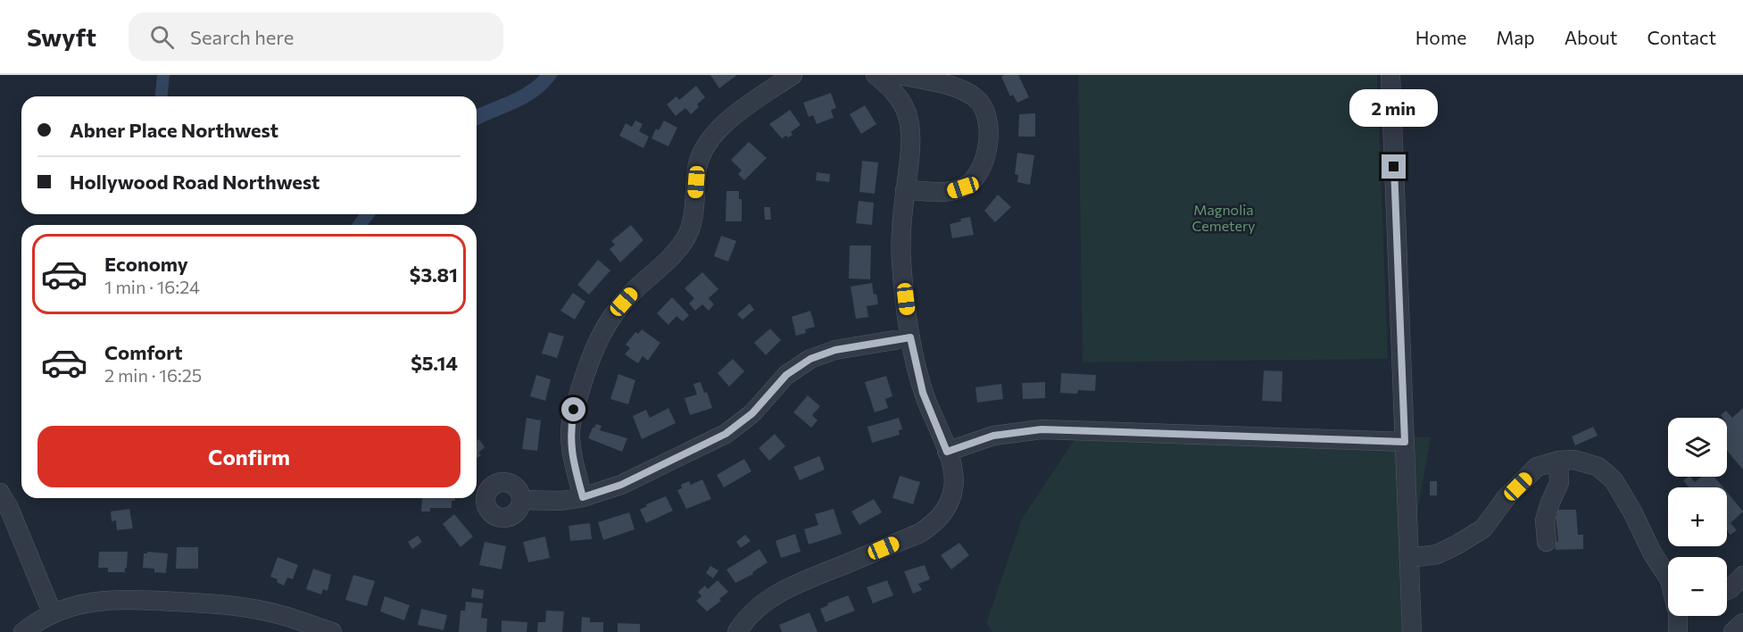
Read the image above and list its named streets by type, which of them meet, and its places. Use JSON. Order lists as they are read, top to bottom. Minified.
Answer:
{"parks":["Magnolia Cemetery"],"page":{"header":"Swyft","search":"Search here","nav":["Home","Map","About","Contact"],"bubble":"2 min","banner":["Abner Place Northwest","Hollywood Road Northwest"],"list":[{"name":"Economy","note":"1 min · 16:24","value":"$3.81"},{"name":"Comfort","note":"2 min · 16:25","value":"$5.14"}],"buttons":"Confirm","map_buttons":["+","−"]}}
